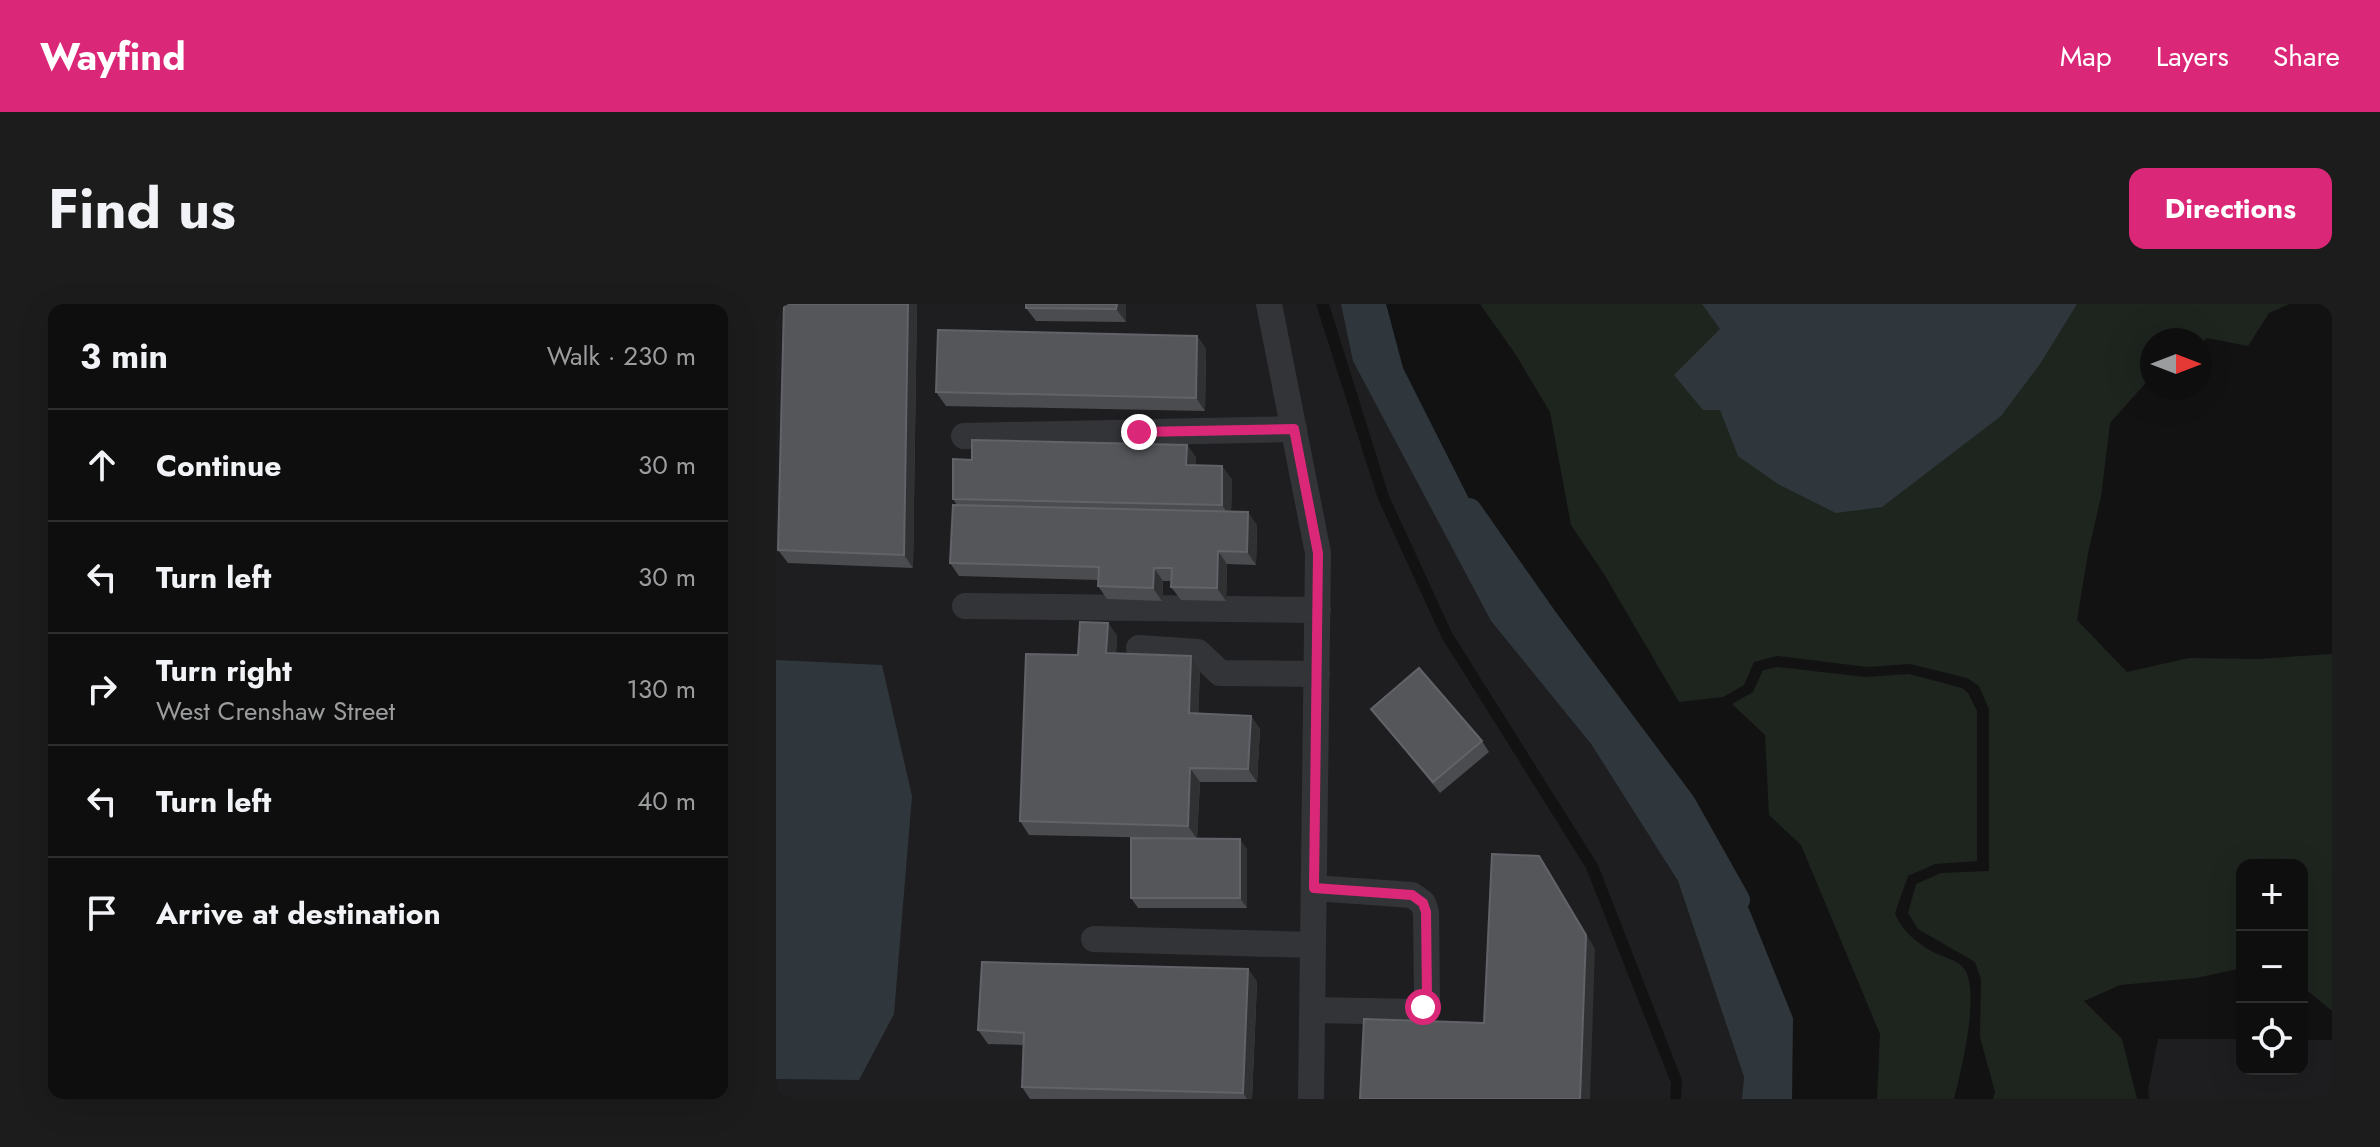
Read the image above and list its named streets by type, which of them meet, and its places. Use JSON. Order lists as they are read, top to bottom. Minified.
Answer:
{"north":"right","page":{"header":"Wayfind","nav":["Map","Layers","Share"],"title":"Find us","buttons":"Directions","heading":["3 min","Walk · 230 m"],"list":[["Continue","30 m"],["Turn left","30 m"],["Turn right","West Crenshaw Street","130 m"],["Turn left","40 m"],"Arrive at destination"],"map_buttons":["+","−"]}}
